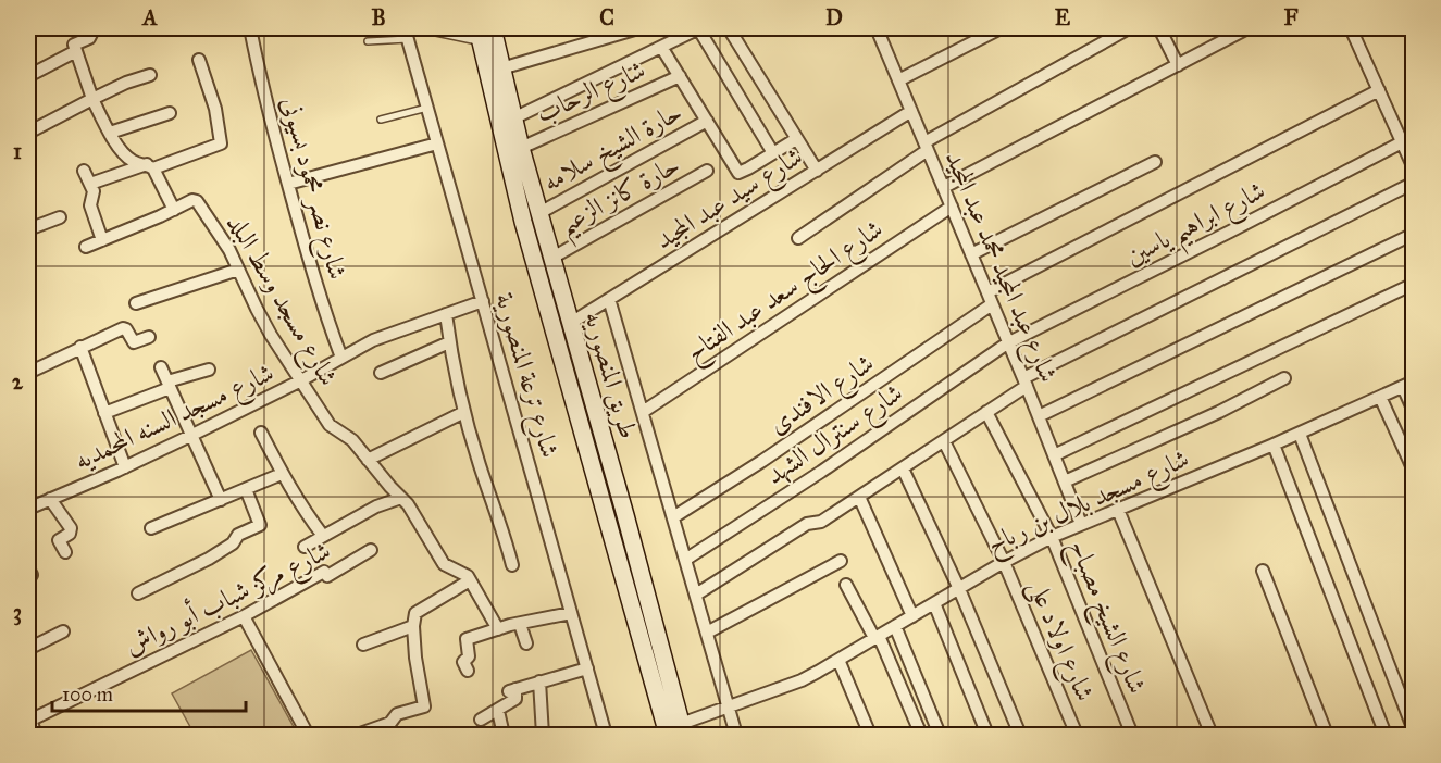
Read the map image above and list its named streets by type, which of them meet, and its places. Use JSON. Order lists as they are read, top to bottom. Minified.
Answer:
{"streets":{"main road":["طريق المنصوريه"],"street":["شارع الرحاب","حارة الشيخ سلامه","شارع نصر محمود بسيونى","حارة كانز الزعيم","شارع سيد عبد المجيد","شارع ابراهيم ياسين","شارع عبد المجيد محمد عبد المجيد","شارع الحاج سعد عبد الفتاح","شارع مسجد وسط البلد","شارع ترعة المنصورية","شارع الافندى","شارع مسجد السنه المحمديه","شارع سنترال الشهد","شارع مسجد بلال بن رباح","شارع مركز شباب أبو رواش","شارع الشيخ مصباح","شارع اولاد على"]},"crossings":[["شارع الرحاب","طريق المنصوريه"],["حارة الشيخ سلامه","طريق المنصوريه"],["شارع نصر محمود بسيونى","شارع مسجد السنه المحمديه"],["حارة كانز الزعيم","طريق المنصوريه"],["شارع سيد عبد المجيد","شارع عبد المجيد محمد عبد المجيد"],["شارع سيد عبد المجيد","طريق المنصوريه"],["شارع ابراهيم ياسين","شارع عبد المجيد محمد عبد المجيد"],["شارع ابراهيم ياسين","شارع سنترال الشهد"],["شارع عبد المجيد محمد عبد المجيد","شارع الحاج سعد عبد الفتاح"],["شارع عبد المجيد محمد عبد المجيد","شارع الافندى"],["شارع عبد المجيد محمد عبد المجيد","شارع سنترال الشهد"],["شارع عبد المجيد محمد عبد المجيد","شارع مسجد بلال بن رباح"],["شارع مسجد وسط البلد","شارع مسجد السنه المحمديه"],["شارع ترعة المنصورية","شارع مسجد السنه المحمديه"],["طريق المنصوريه","شارع مسجد بلال بن رباح"],["شارع مسجد بلال بن رباح","شارع الشيخ مصباح"],["شارع مسجد بلال بن رباح","شارع اولاد على"]],"scale_bar":"100 m","grid":{"columns":["A","B","C","D","E","F"],"rows":["1","2","3"]}}
